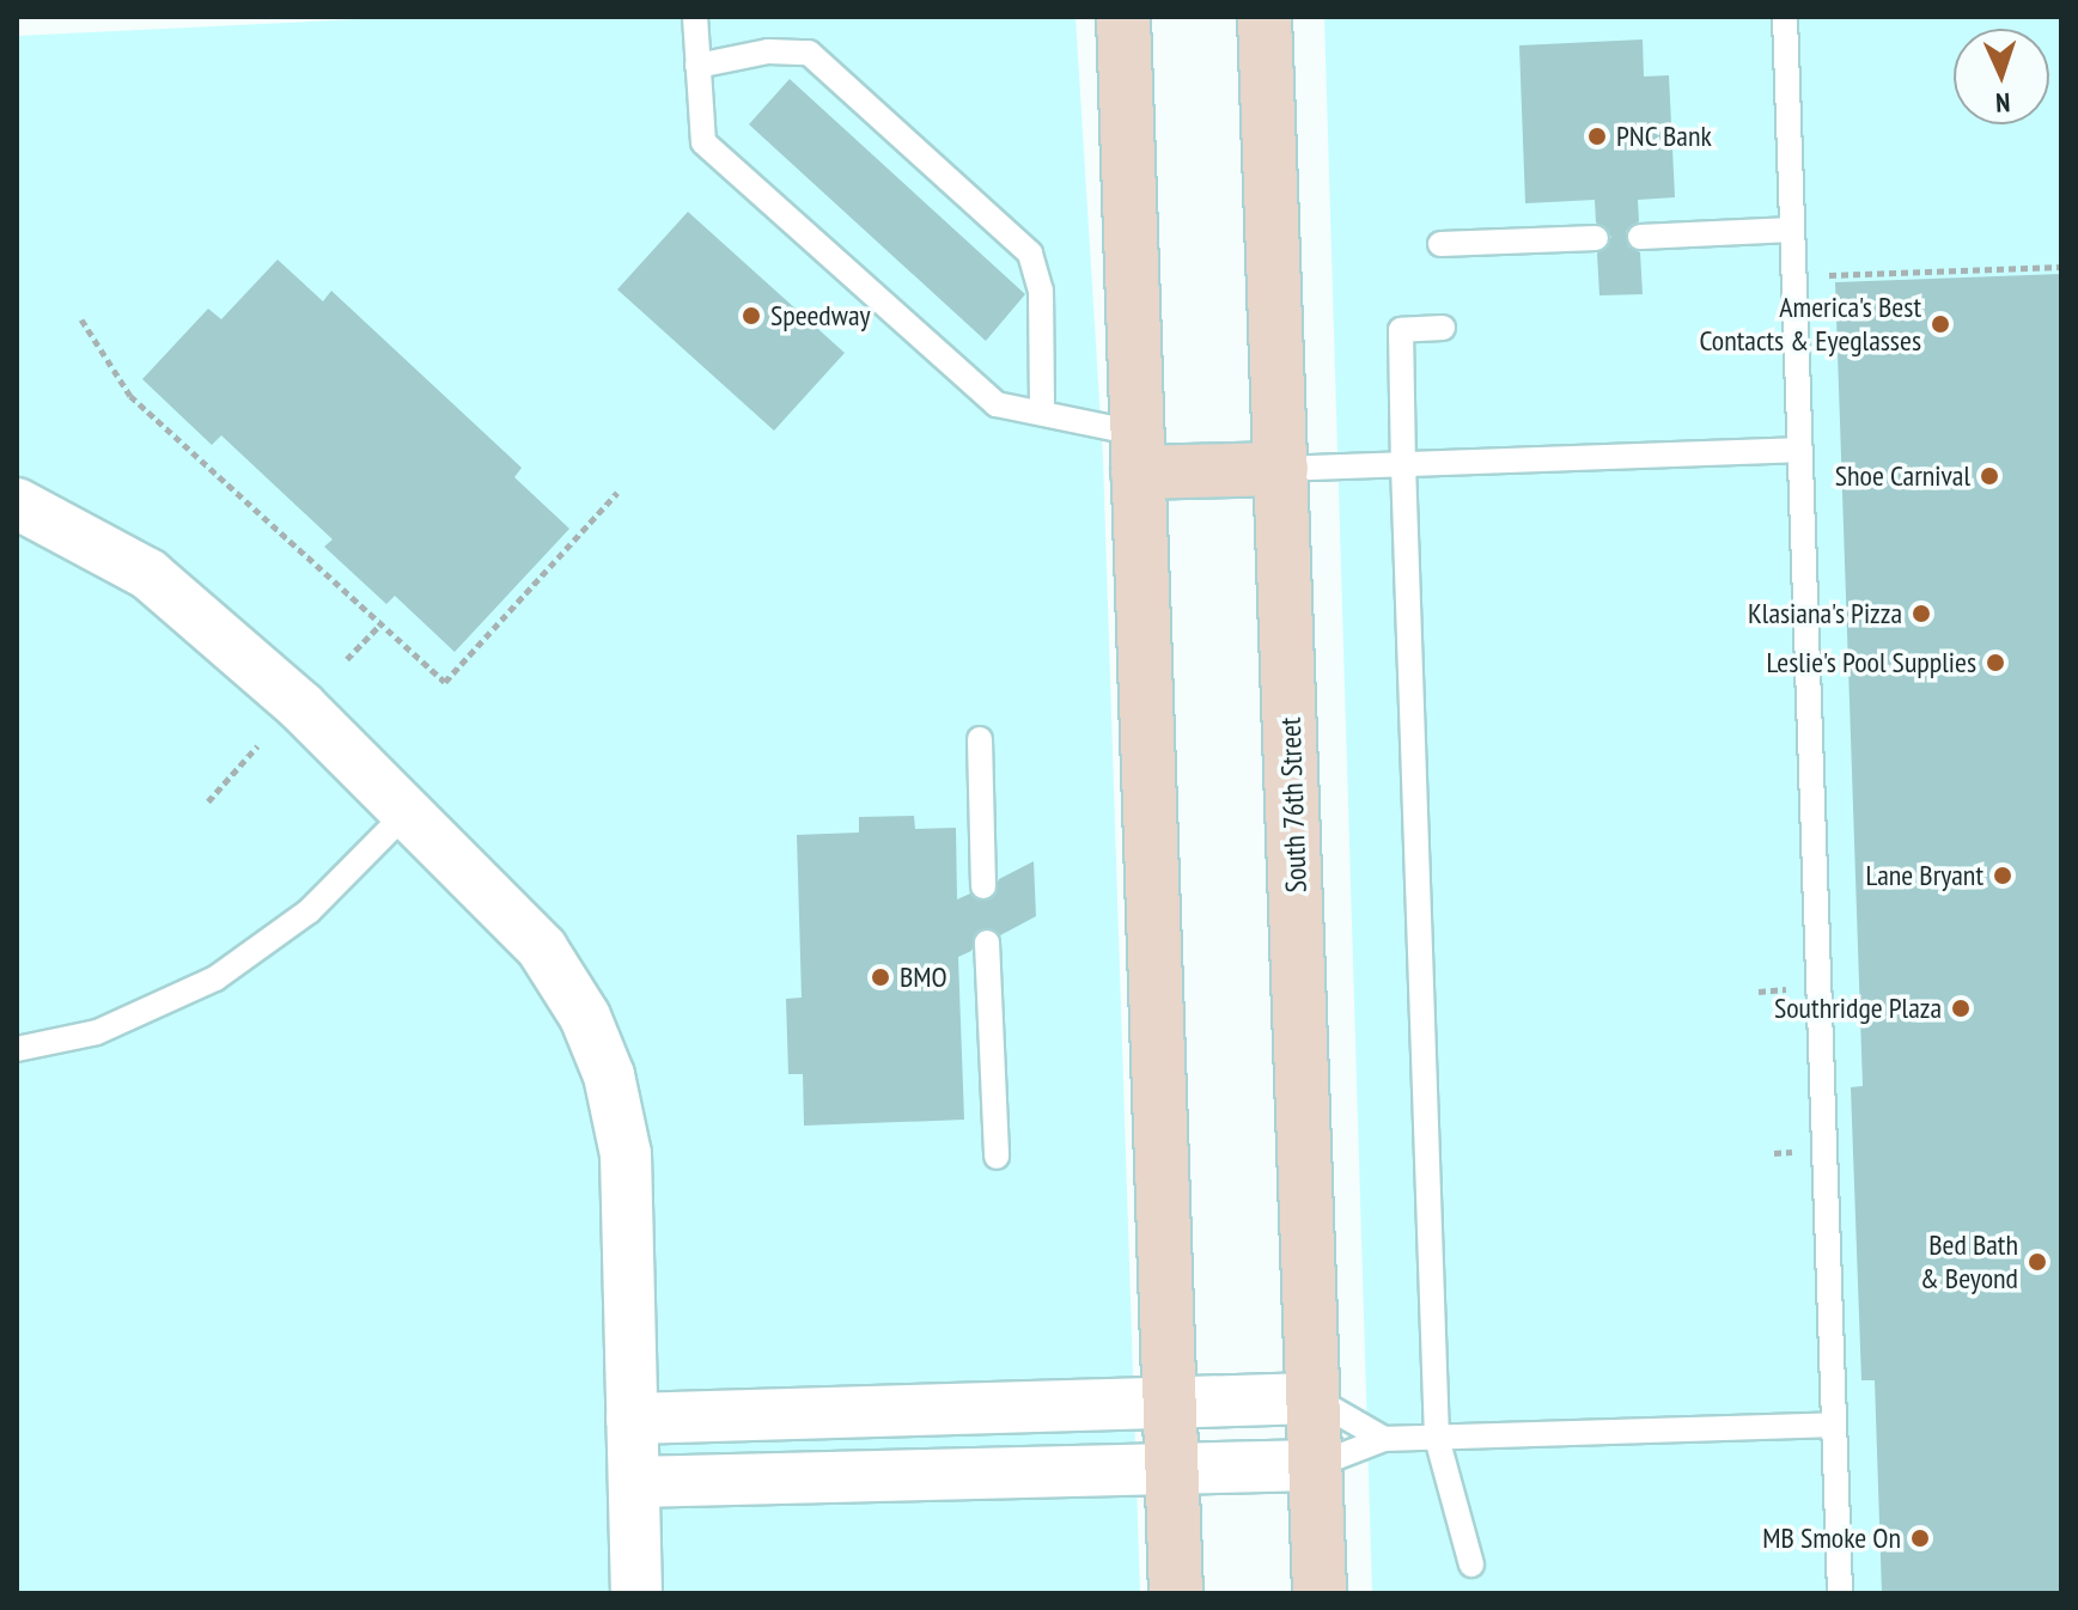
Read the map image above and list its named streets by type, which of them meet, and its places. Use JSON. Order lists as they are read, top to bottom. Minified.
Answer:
{"streets":{"main road":["South 76th Street"]},"places":["PNC Bank","Speedway","America's Best Contacts & Eyeglasses","Shoe Carnival","Klasiana's Pizza","Leslie's Pool Supplies","Lane Bryant","BMO","Southridge Plaza","Bed Bath & Beyond","MB Smoke On"],"north":"bottom"}
